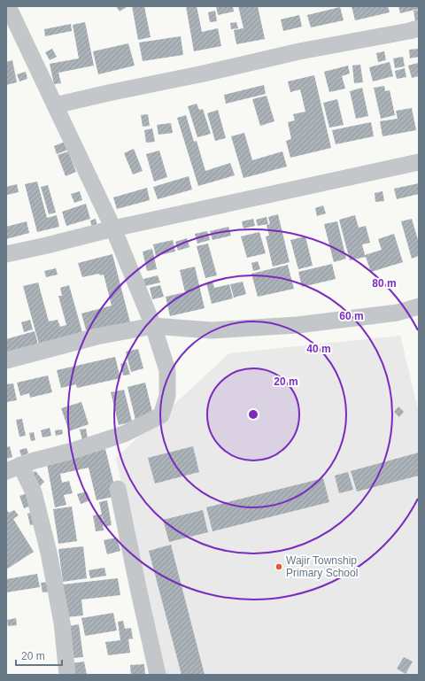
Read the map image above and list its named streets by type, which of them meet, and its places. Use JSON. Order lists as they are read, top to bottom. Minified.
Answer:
{"places":["Wajir Township Primary School"],"scale_bar":"20 m","rings":["80 m","60 m","40 m","20 m"]}
